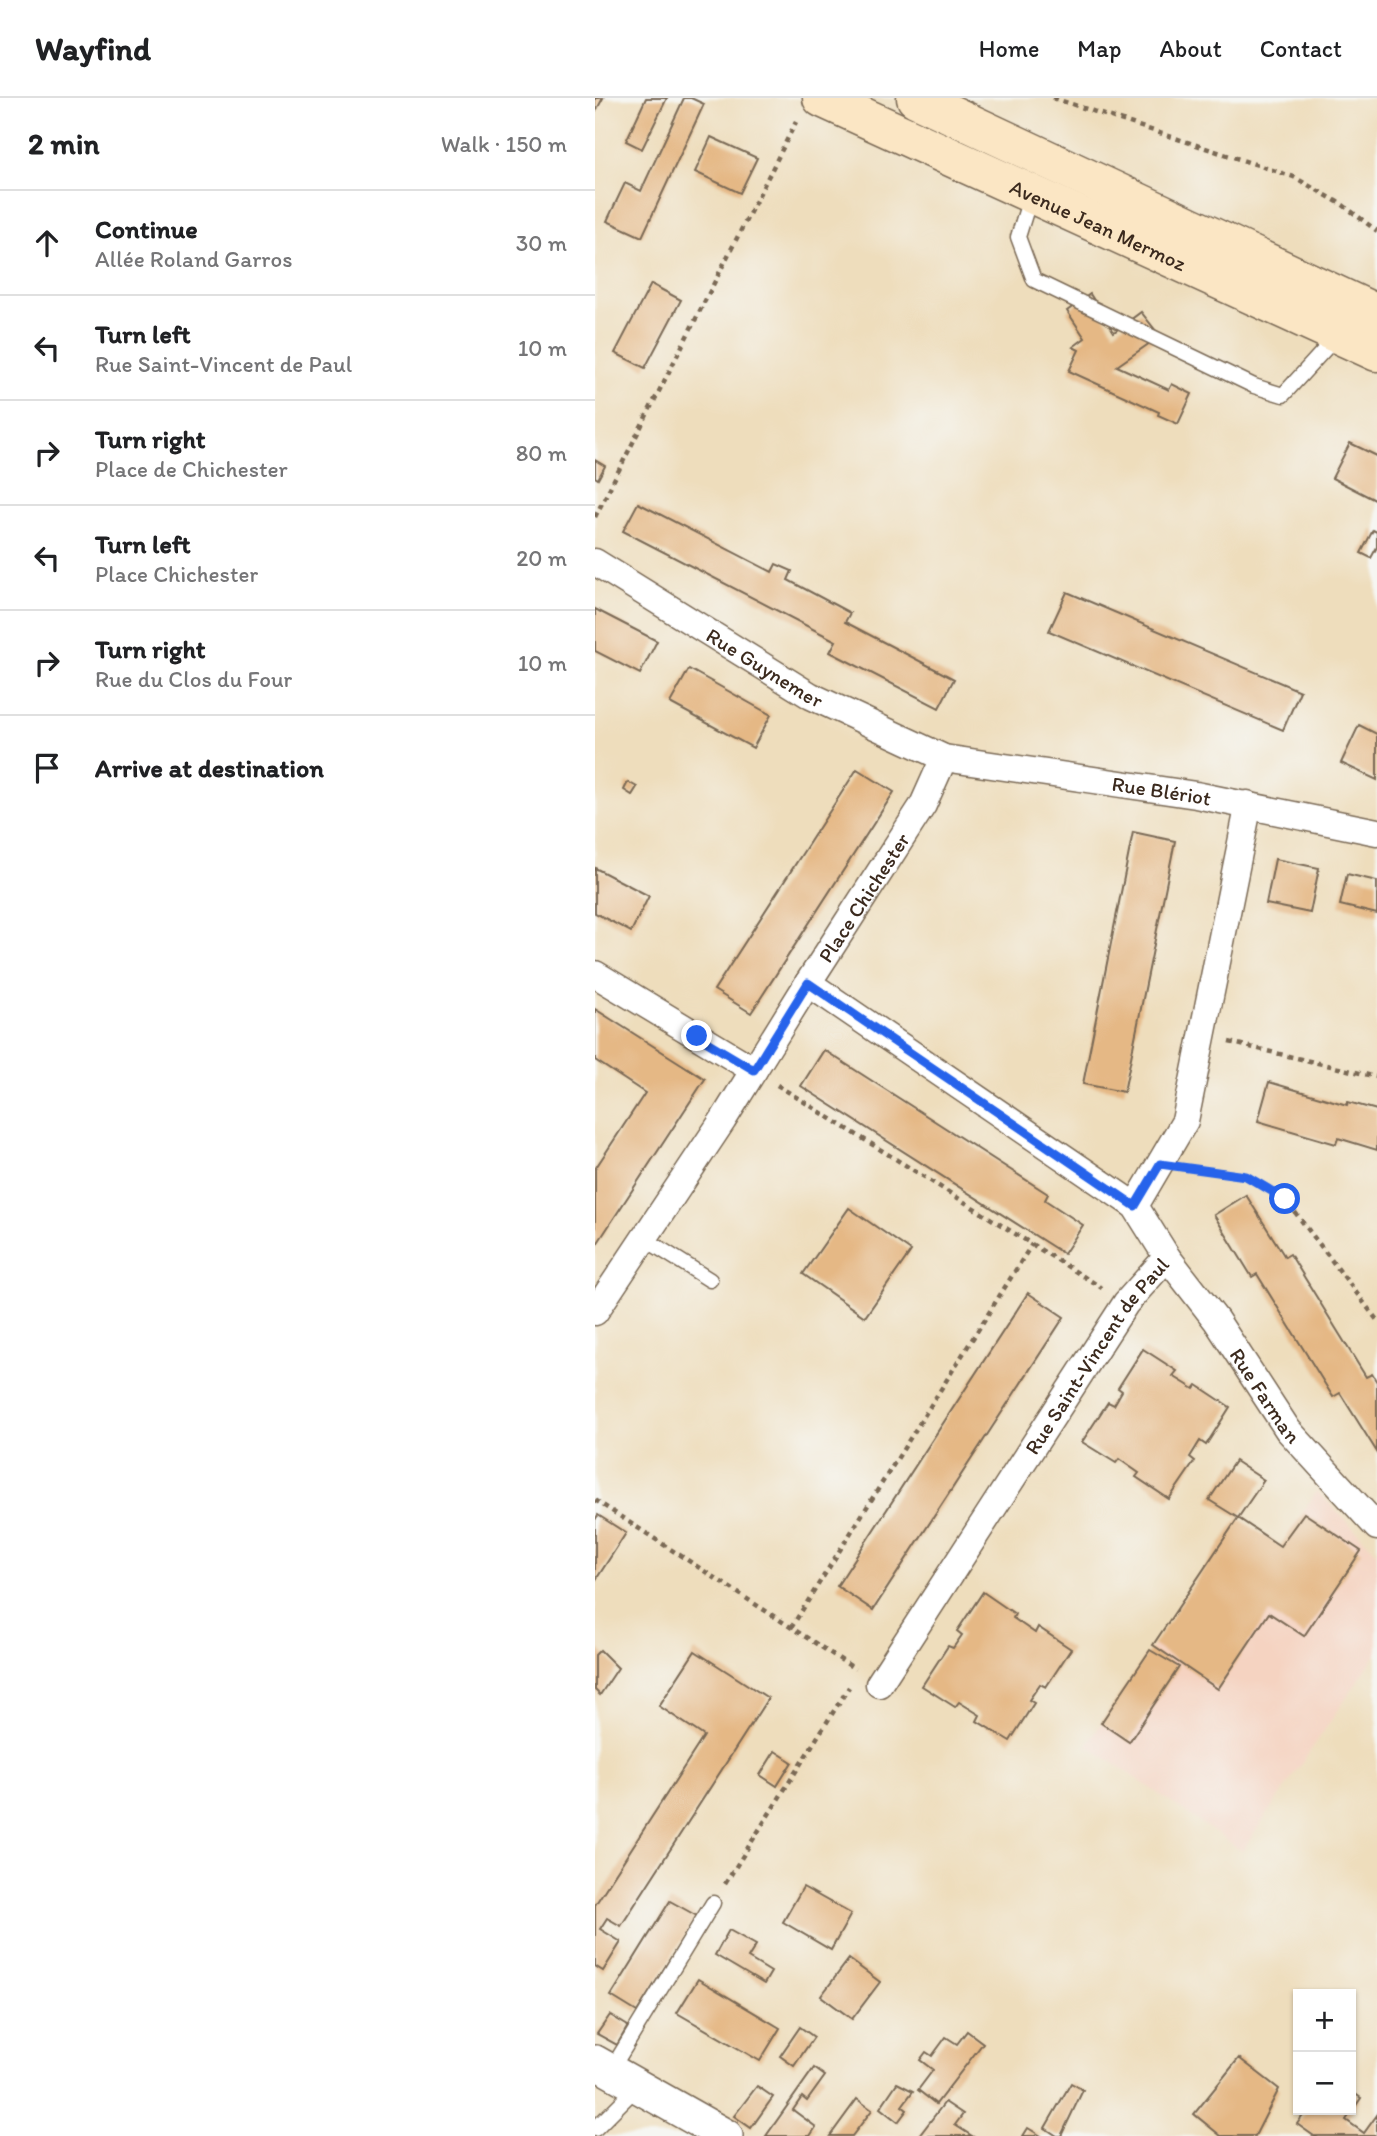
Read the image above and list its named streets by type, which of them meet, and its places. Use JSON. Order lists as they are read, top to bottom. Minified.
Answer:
{"streets":{"main road":["Avenue Jean Mermoz"],"street":["Rue Guynemer","Rue Blériot","Place Chichester","Rue Saint-Vincent de Paul","Rue Farman"]},"crossings":[["Rue Guynemer","Rue Blériot"],["Rue Guynemer","Place Chichester"],["Rue Blériot","Place Chichester"],["Rue Saint-Vincent de Paul","Rue Farman"]],"page":{"header":"Wayfind","nav":["Home","Map","About","Contact"],"heading":["2 min","Walk · 150 m"],"list":[["Continue","Allée Roland Garros","30 m"],["Turn left","Rue Saint-Vincent de Paul","10 m"],["Turn right","Place de Chichester","80 m"],["Turn left","Place Chichester","20 m"],["Turn right","Rue du Clos du Four","10 m"],"Arrive at destination"],"map_buttons":["+","−"]}}
